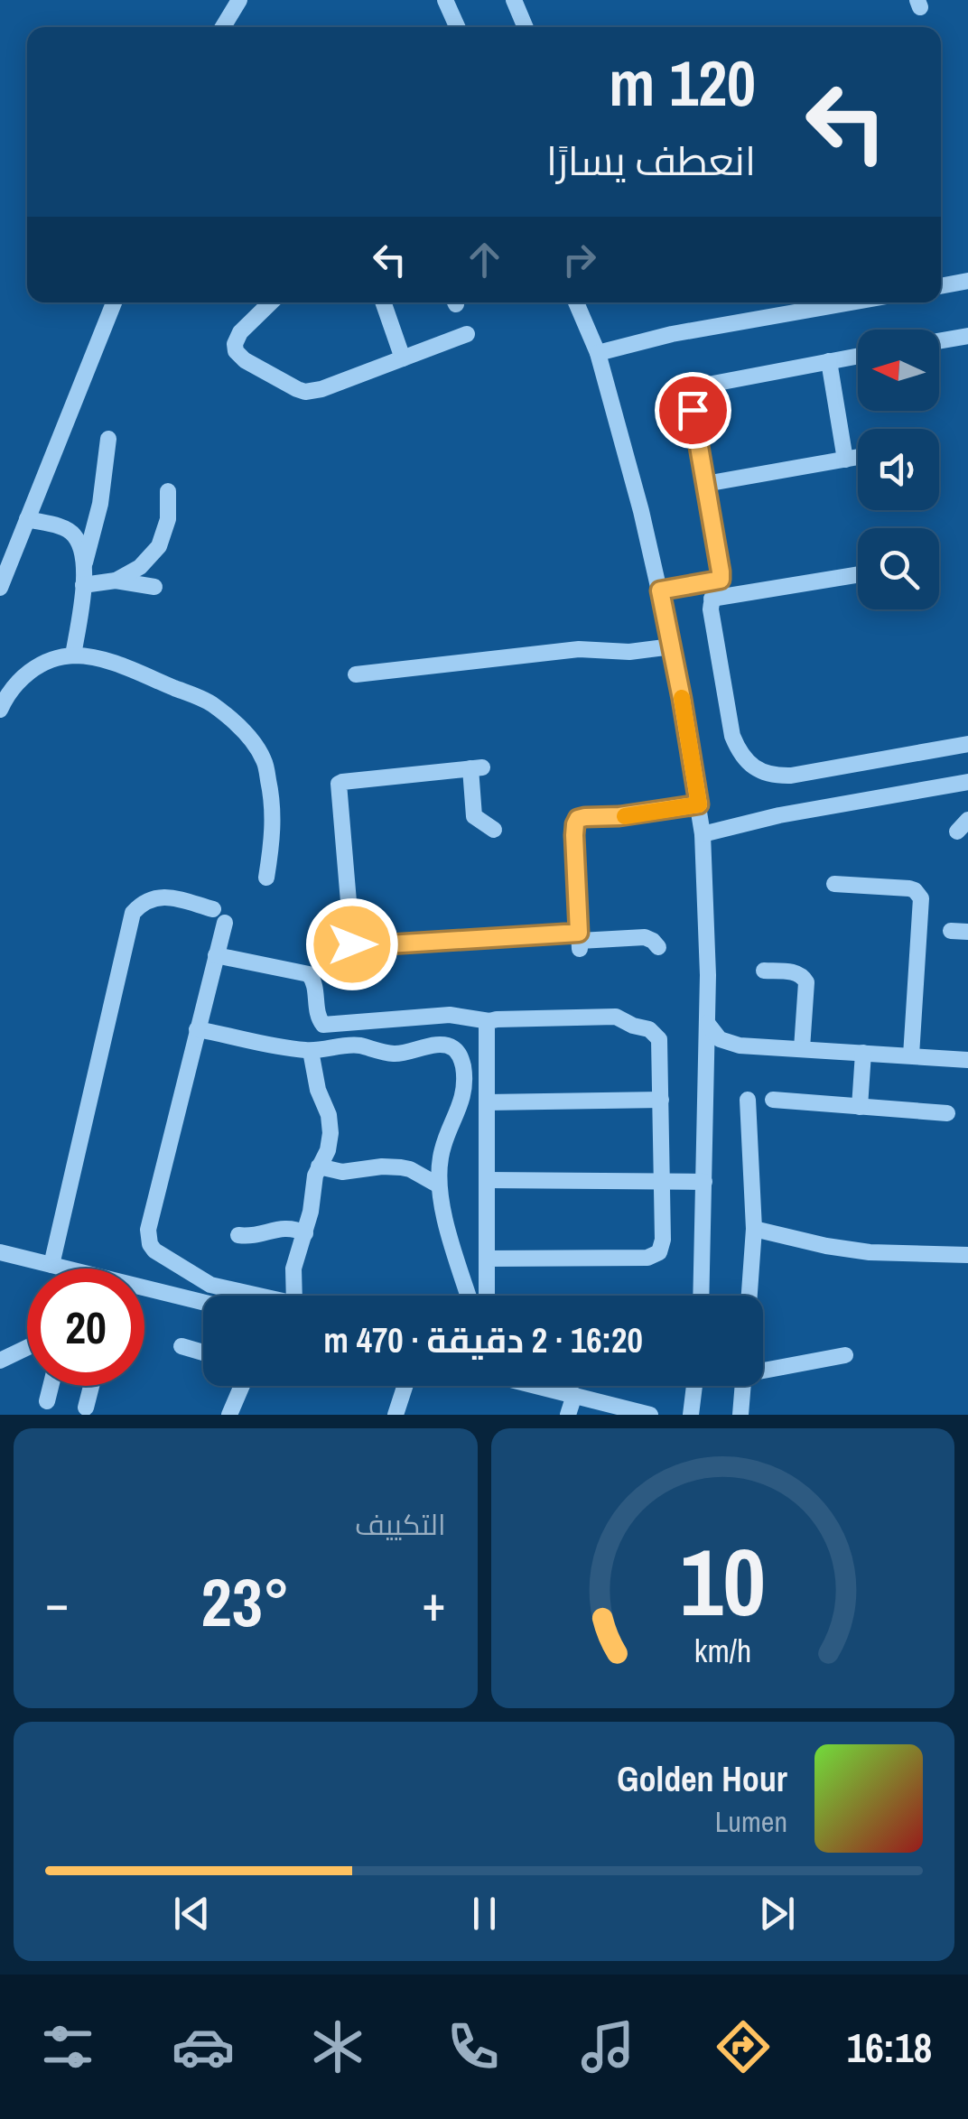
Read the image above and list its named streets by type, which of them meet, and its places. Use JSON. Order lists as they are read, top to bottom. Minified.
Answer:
{"north":"left","page":{"turn":["120 m","انعطف يسارًا"],"limit":"20","trip":"16:20 · 2 دقيقة · 470 m","tile":"التكييف","heat":["−","23°","+"],"song":["Golden Hour","Lumen"],"tabs":"16:18","gauge":["10","km/h"]}}
